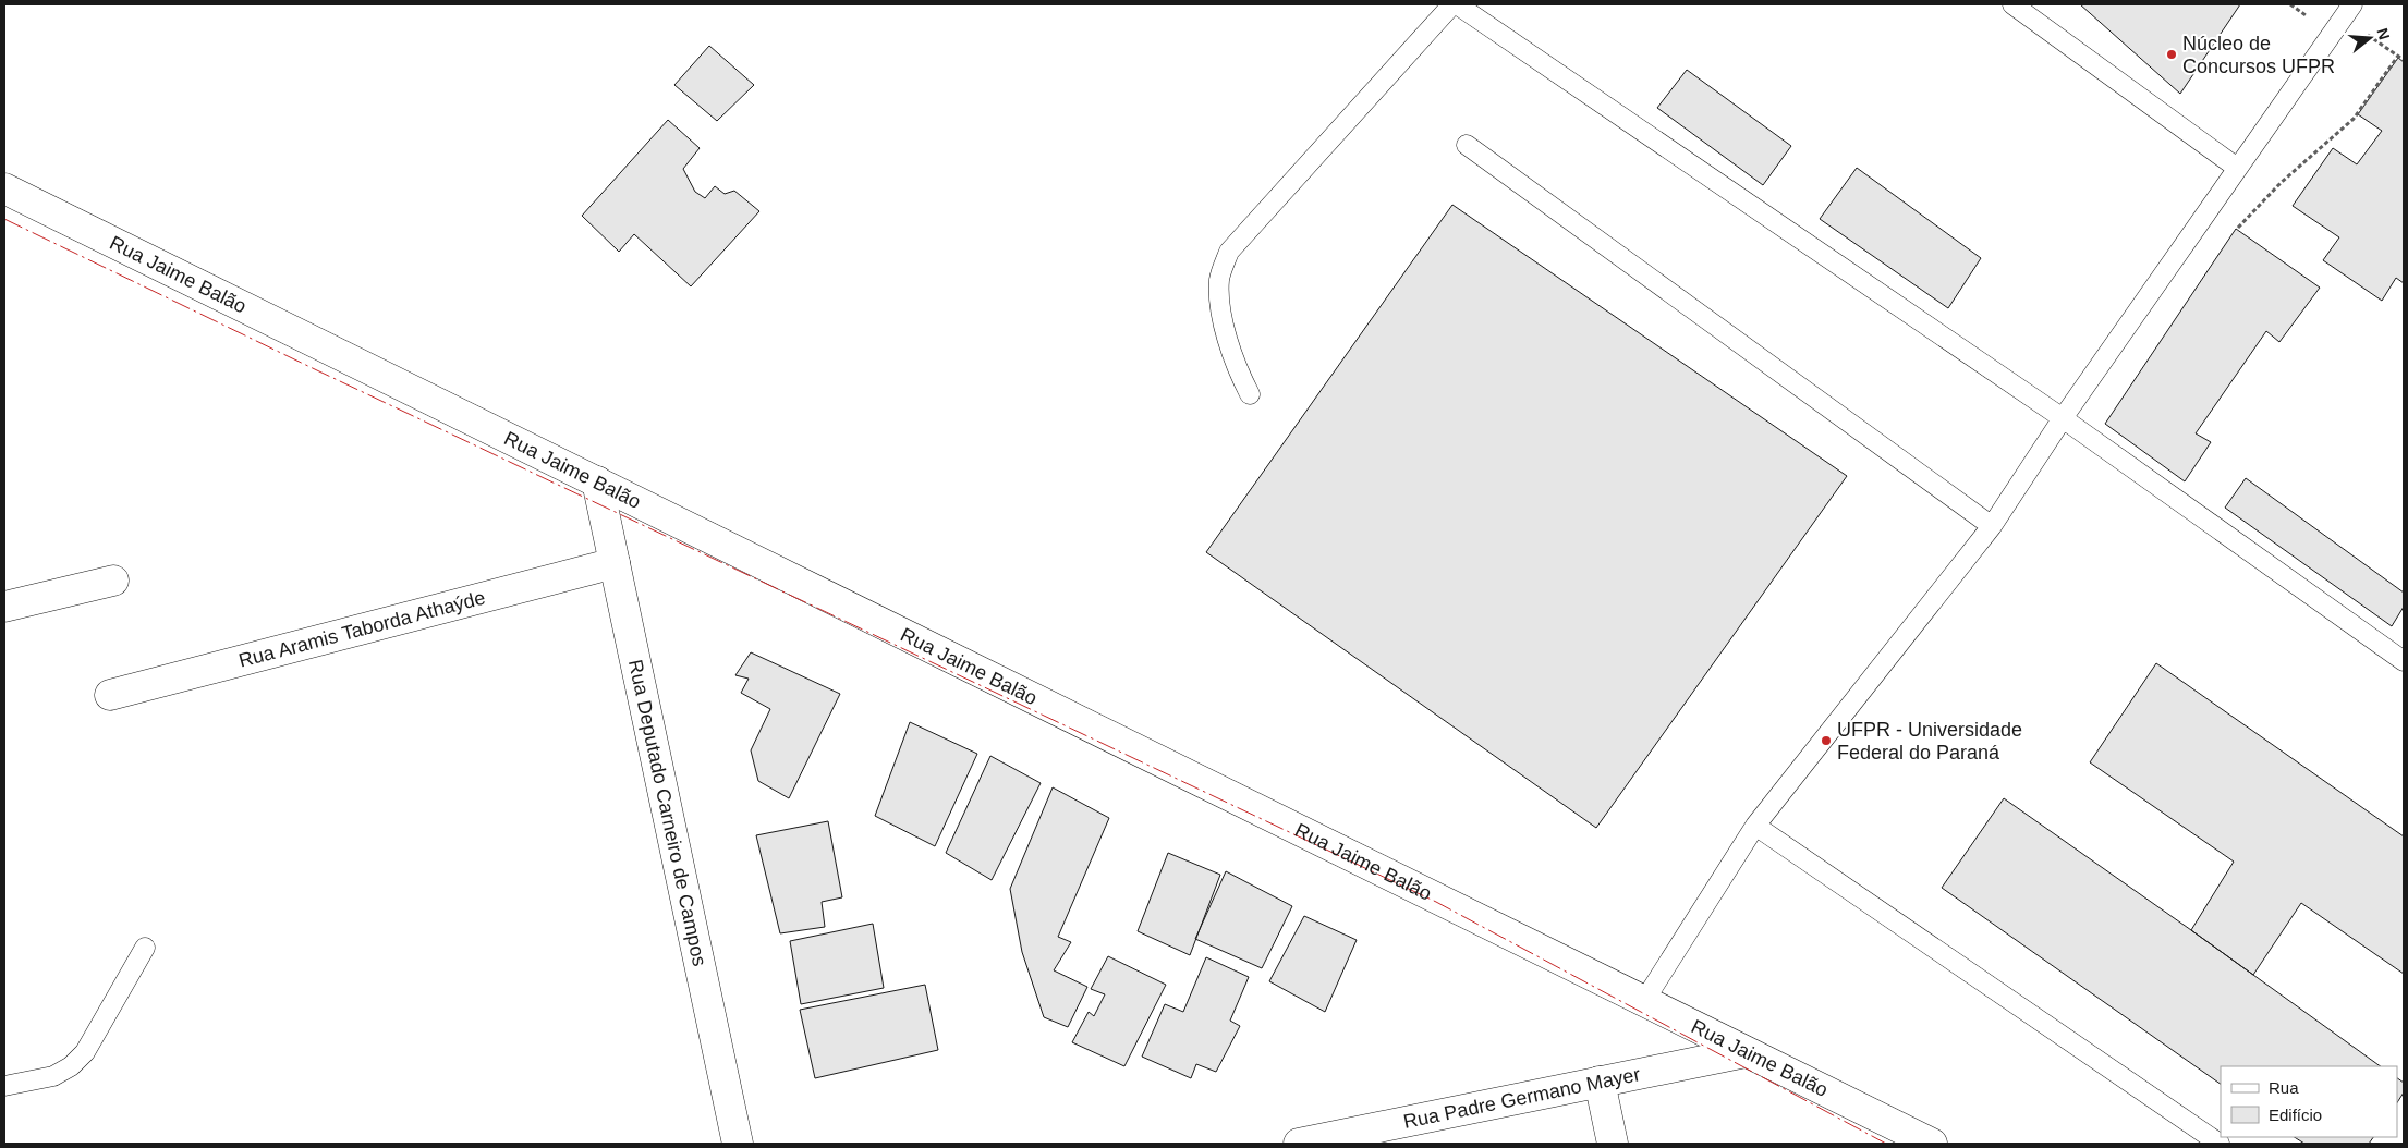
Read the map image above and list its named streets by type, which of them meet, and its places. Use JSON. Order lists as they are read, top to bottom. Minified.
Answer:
{"streets":{"street":["Rua Jaime Balão","Rua Aramis Taborda Athaýde","Rua Deputado Carneiro de Campos","Rua Padre Germano Mayer"]},"crossings":[["Rua Jaime Balão","Rua Deputado Carneiro de Campos"],["Rua Jaime Balão","Rua Padre Germano Mayer"],["Rua Aramis Taborda Athaýde","Rua Deputado Carneiro de Campos"]],"places":["Núcleo de Concursos UFPR","UFPR - Universidade Federal do Paraná"],"legend":["Rua","Edifício"],"north":"right"}
